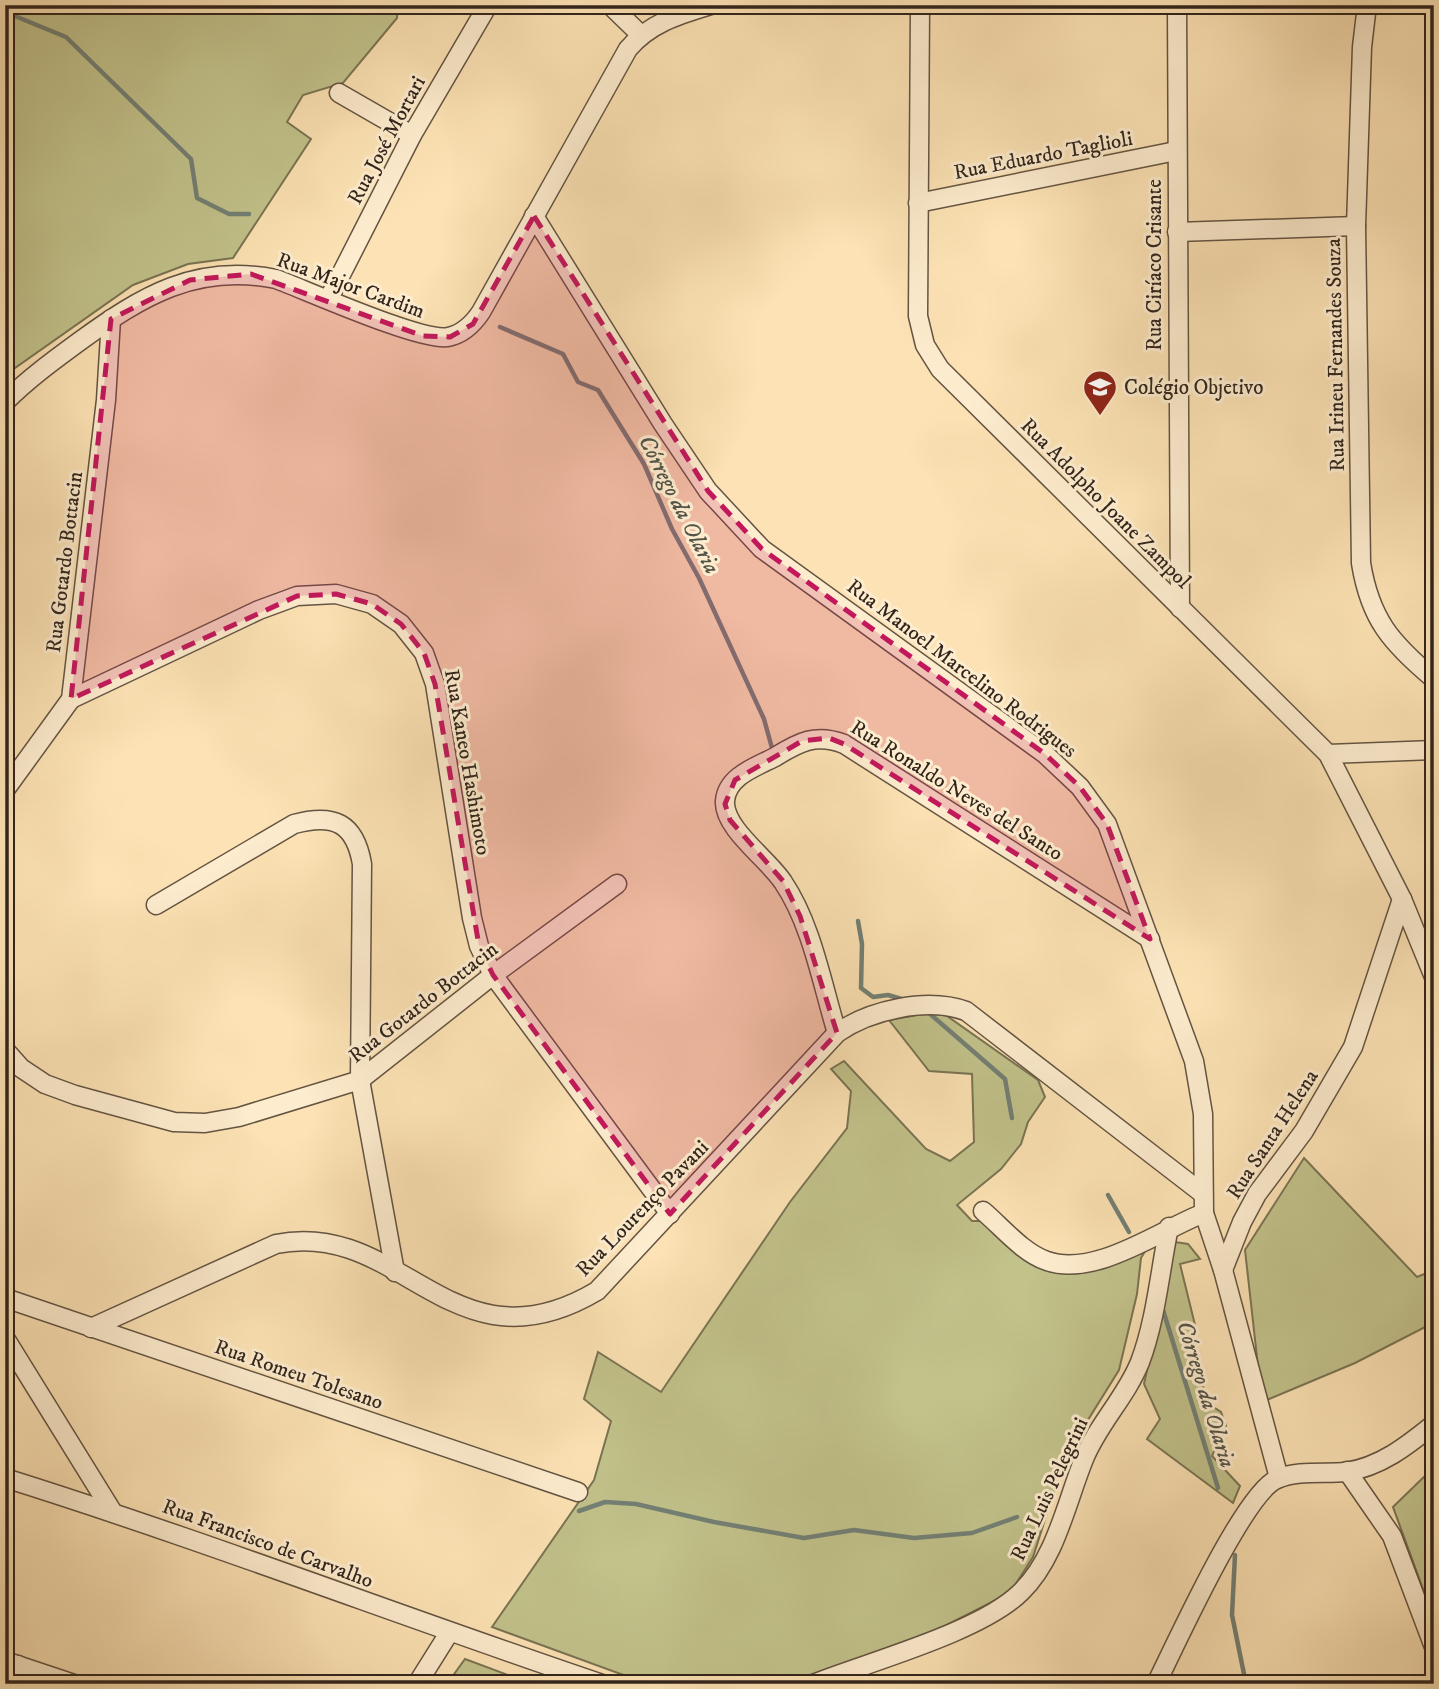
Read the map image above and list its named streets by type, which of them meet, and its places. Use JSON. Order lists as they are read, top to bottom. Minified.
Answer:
{"streets":{"street":["Rua José Mortari","Rua Eduardo Taglioli","Rua Ciríaco Crisante","Rua Major Cardim","Rua Irineu Fernandes Souza","Rua Adolpho Joane Zampol","Rua Gotardo Bottacin","Rua Manoel Marcelino Rodrigues","Rua Kaneo Hashimoto","Rua Ronaldo Neves del Santo","Rua Santa Helena","Rua Lourenço Pavani","Rua Romeu Tolesano","Rua Luis Pelegrini","Rua Francisco de Carvalho"]},"crossings":[["Rua José Mortari","Rua Major Cardim"],["Rua Eduardo Taglioli","Rua Ciríaco Crisante"],["Rua Eduardo Taglioli","Rua Adolpho Joane Zampol"],["Rua Ciríaco Crisante","Rua Adolpho Joane Zampol"],["Rua Major Cardim","Rua Gotardo Bottacin"],["Rua Major Cardim","Rua Manoel Marcelino Rodrigues"],["Rua Adolpho Joane Zampol","Rua Santa Helena"],["Rua Gotardo Bottacin","Rua Kaneo Hashimoto"],["Rua Manoel Marcelino Rodrigues","Rua Ronaldo Neves del Santo"],["Rua Manoel Marcelino Rodrigues","Rua Santa Helena"],["Rua Manoel Marcelino Rodrigues","Rua Lourenço Pavani"],["Rua Kaneo Hashimoto","Rua Lourenço Pavani"],["Rua Ronaldo Neves del Santo","Rua Lourenço Pavani"],["Rua Lourenço Pavani","Rua Romeu Tolesano"]],"water":["Córrego da Olaria"],"places":{"school or university":["Colégio Objetivo"]}}
